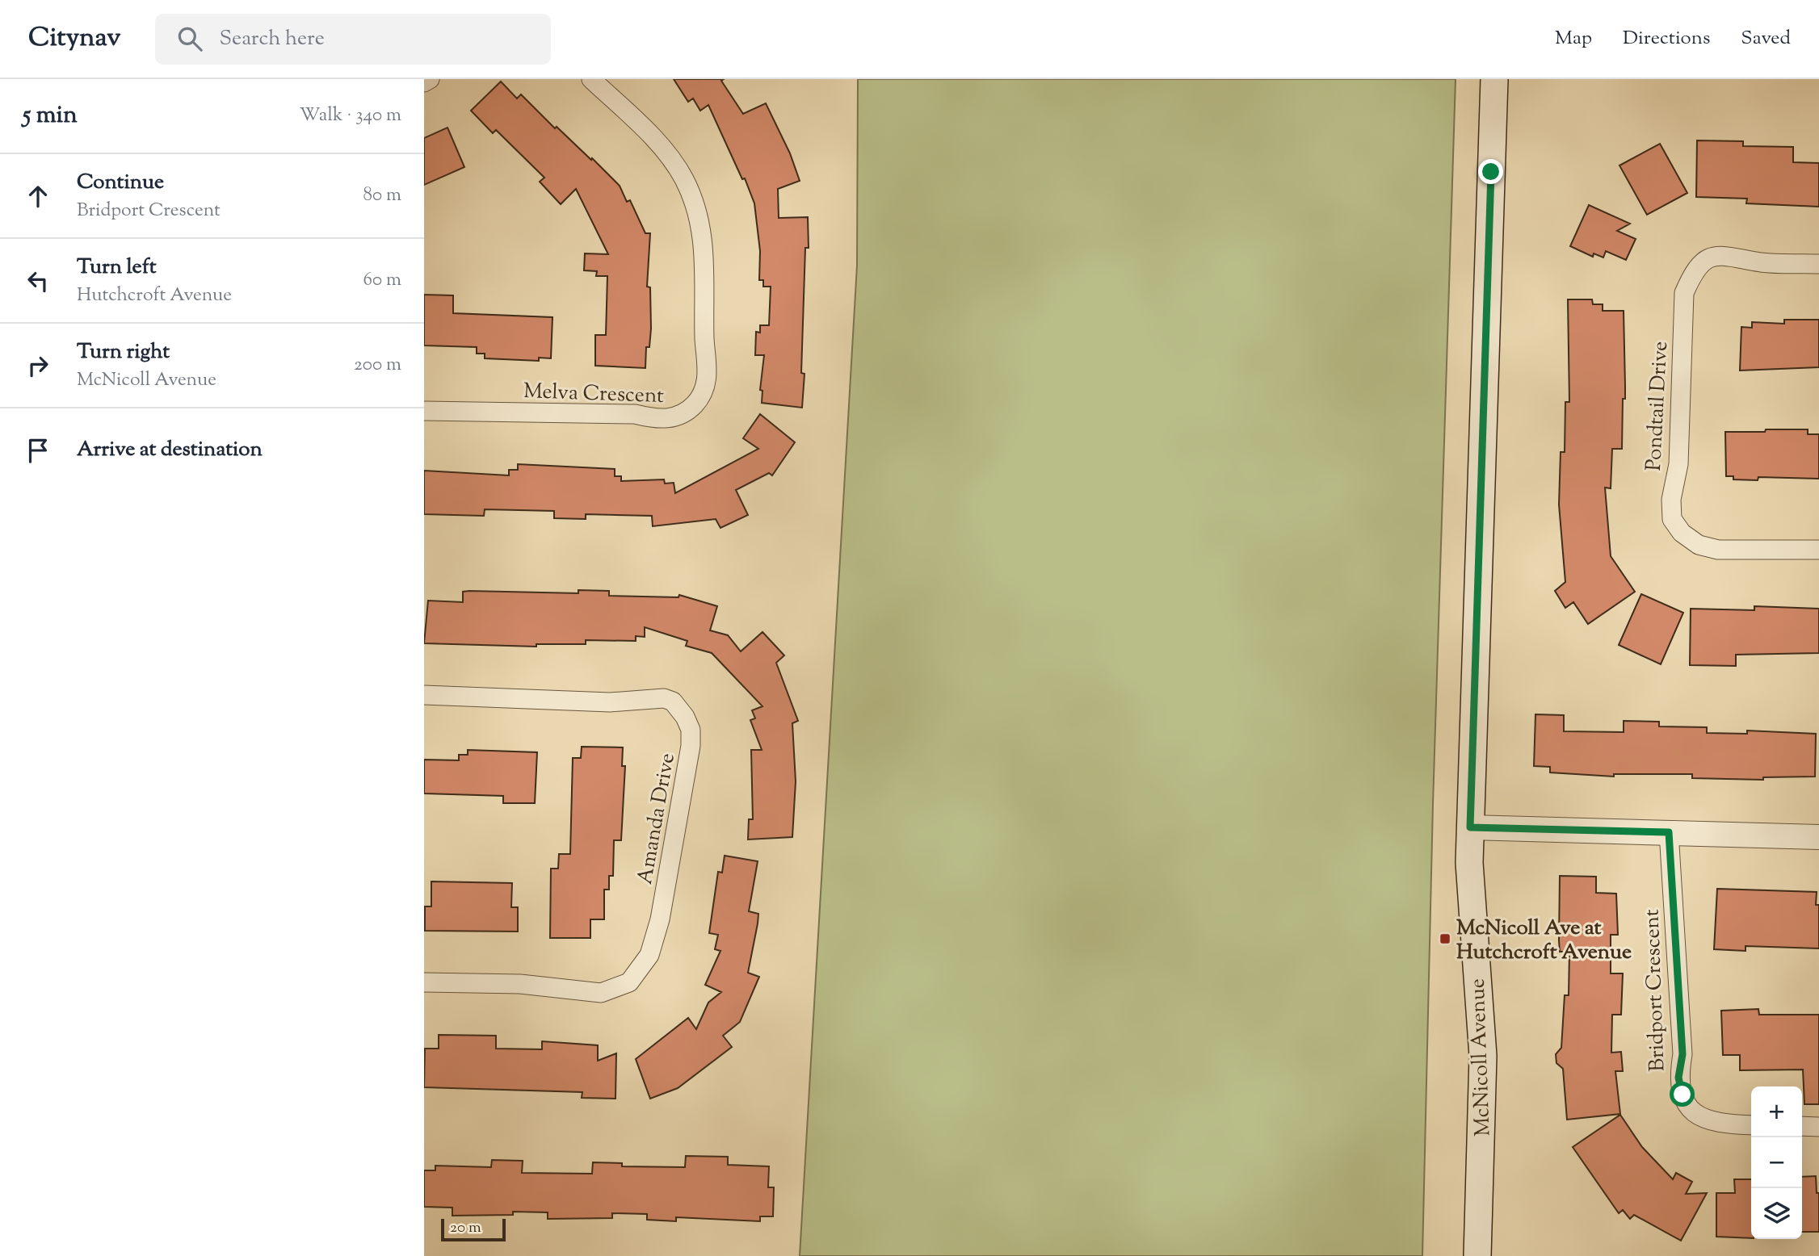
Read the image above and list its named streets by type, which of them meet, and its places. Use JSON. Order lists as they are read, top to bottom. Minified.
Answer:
{"streets":{"main road":["McNicoll Avenue"],"street":["Melva Crescent","Pondtail Drive","Amanda Drive","Bridport Crescent"]},"places":{"transit":["McNicoll Ave at Hutchcroft Avenue"]},"scale_bar":"20 m","page":{"header":"Citynav","search":"Search here","nav":["Map","Directions","Saved"],"heading":["5 min","Walk · 340 m"],"list":[["Continue","Bridport Crescent","80 m"],["Turn left","Hutchcroft Avenue","60 m"],["Turn right","McNicoll Avenue","200 m"],"Arrive at destination"],"map_buttons":["+","−"],"scale":"20 m"}}
